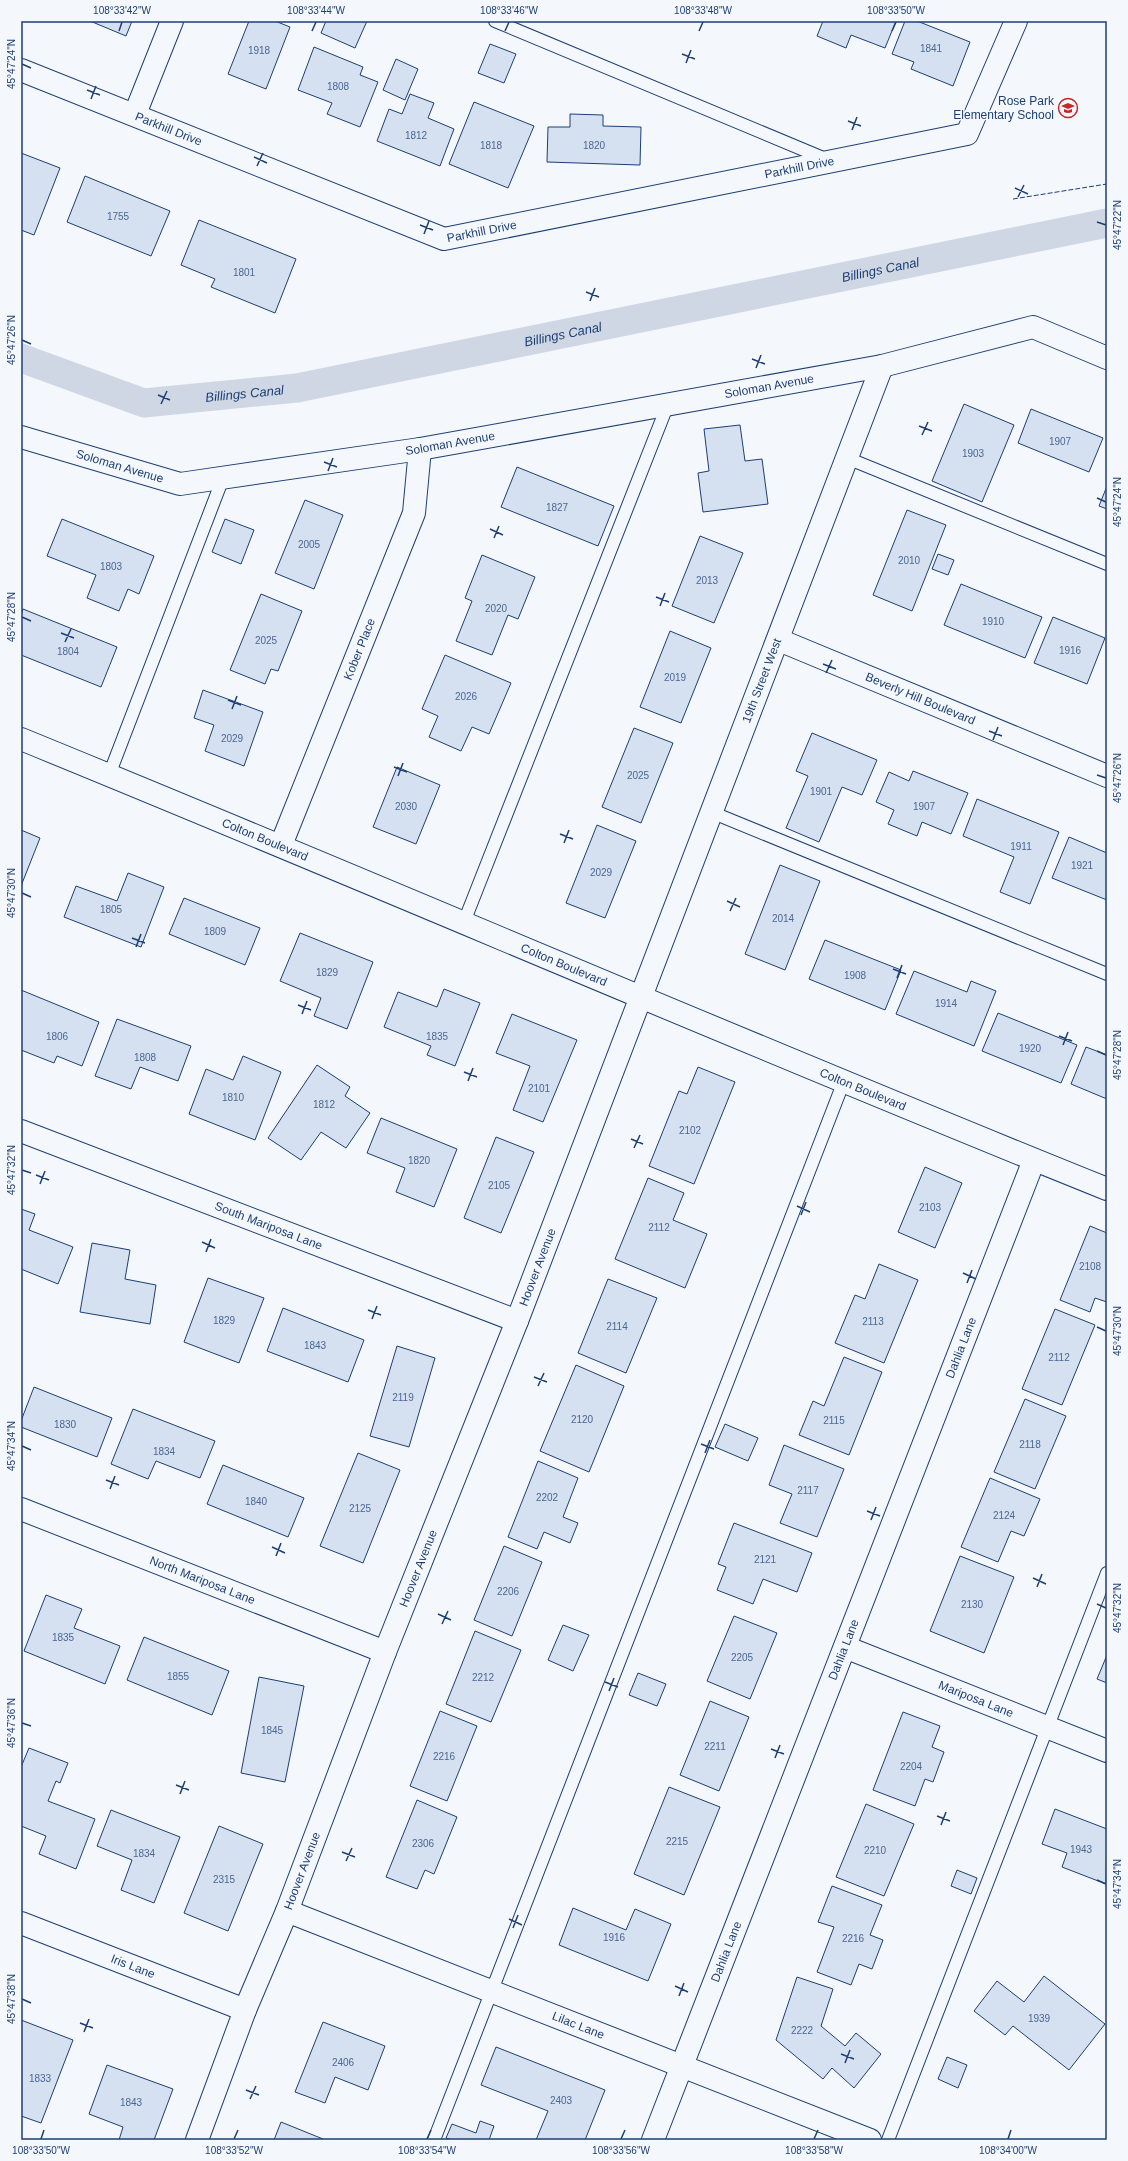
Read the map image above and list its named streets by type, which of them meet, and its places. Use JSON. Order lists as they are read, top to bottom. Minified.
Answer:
{"streets":{"street":["Parkhill Drive","Soloman Avenue","Kober Place","19th Street West","Beverly Hill Boulevard","Colton Boulevard","South Mariposa Lane","Hoover Avenue","Dahlia Lane","North Mariposa Lane","Mariposa Lane","Iris Lane","Lilac Lane"]},"crossings":[["Soloman Avenue","Kober Place"],["Soloman Avenue","19th Street West"],["Kober Place","Colton Boulevard"],["19th Street West","Beverly Hill Boulevard"],["19th Street West","Colton Boulevard"],["19th Street West","Hoover Avenue"],["Colton Boulevard","Hoover Avenue"],["Colton Boulevard","Dahlia Lane"],["South Mariposa Lane","Hoover Avenue"],["Hoover Avenue","North Mariposa Lane"],["Hoover Avenue","Iris Lane"],["Hoover Avenue","Lilac Lane"],["Dahlia Lane","Mariposa Lane"],["Dahlia Lane","Lilac Lane"]],"water":["Billings Canal"],"places":{"school or university":["Rose Park Elementary School"]},"house_numbers":["1841","1918","1808","1812","1818","1820","1755","1801","1907","1903","1827","2005","2010","1803","2013","2020","1910","2025","1916","1804","2019","2026","2029","2025","1901","2030","1907","1911","1921","2029","1805","2014","1809","1829","1908","1914","1806","1835","1920","1808","2101","1810","1812","2102","1820","2105","2103","2112","2108","1829","2113","2114","1843","2112","2119","2120","2115","1830","2118","1834","2117","2202","1840","2125","2124","2121","2206","2130","1835","2205","1855","2212","1845","2211","2216","2204","2215","2306","1943","2210","1834","2315","1916","2216","1939","2222","2406","1833","2403","1843"],"coordinates":["108°33'42\"W","108°33'44\"W","108°33'46\"W","108°33'48\"W","108°33'50\"W","45°47'24\"N","45°47'22\"N","45°47'26\"N","45°47'28\"N","45°47'30\"N","45°47'32\"N","45°47'34\"N","45°47'36\"N","45°47'38\"N","108°33'52\"W","108°33'54\"W","108°33'56\"W","108°33'58\"W","108°34'00\"W"]}
